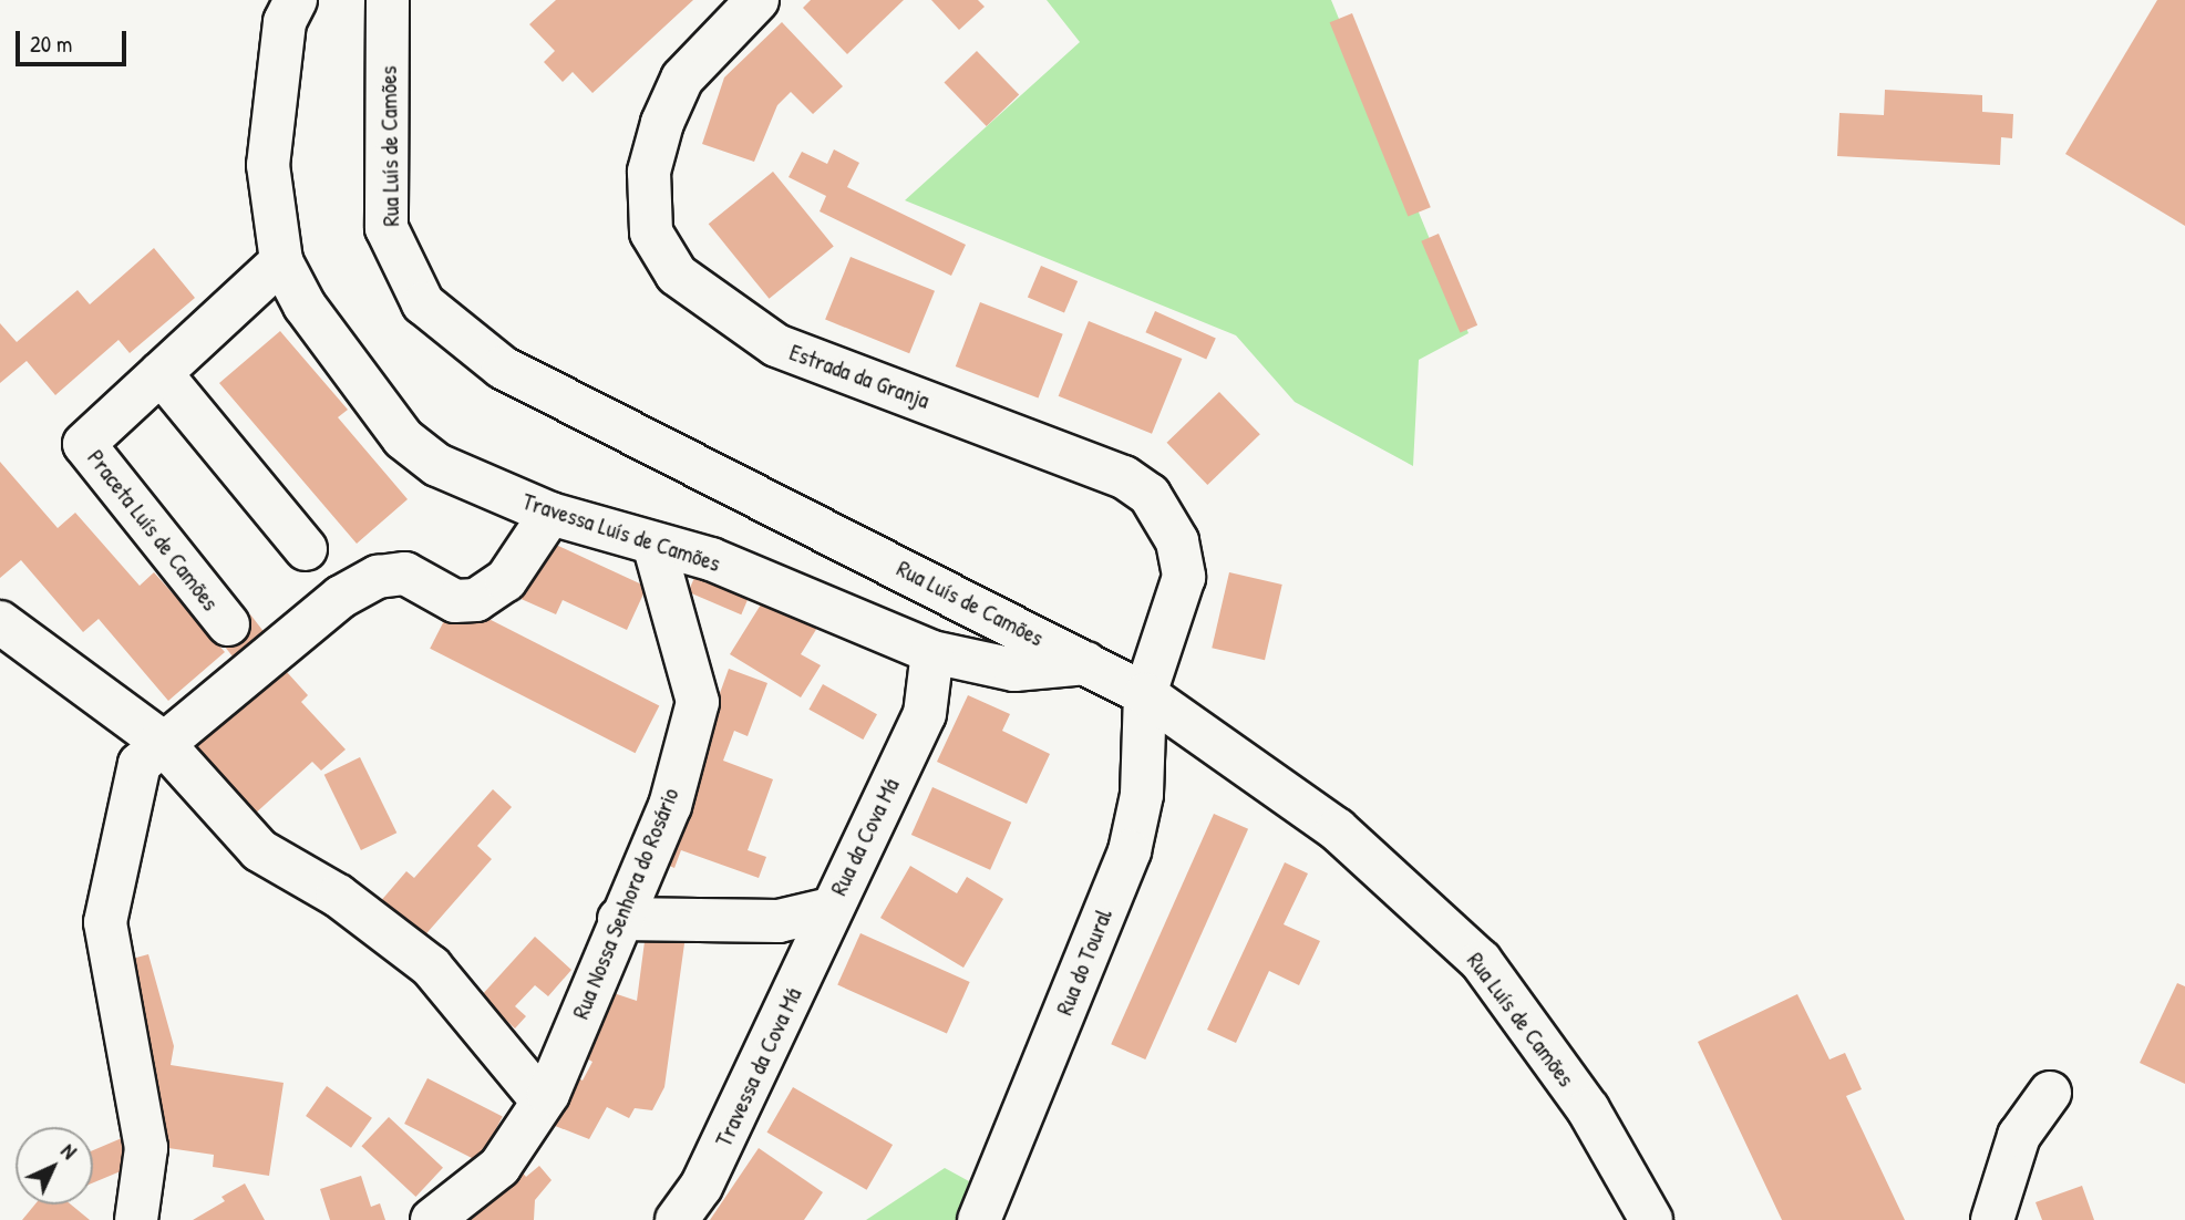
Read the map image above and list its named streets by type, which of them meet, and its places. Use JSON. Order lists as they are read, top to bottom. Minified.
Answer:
{"streets":{"street":["Rua Luís de Camões","Estrada da Granja","Praceta Luís de Camões","Travessa Luís de Camões","Rua da Cova Má","Rua Nossa Senhora do Rosário","Rua do Toural","Travessa da Cova Má"]},"crossings":[["Rua Luís de Camões","Estrada da Granja"],["Rua Luís de Camões","Travessa Luís de Camões"],["Rua Luís de Camões","Rua do Toural"],["Estrada da Granja","Rua do Toural"],["Praceta Luís de Camões","Travessa Luís de Camões"],["Travessa Luís de Camões","Rua da Cova Má"],["Travessa Luís de Camões","Rua Nossa Senhora do Rosário"],["Rua da Cova Má","Rua Nossa Senhora do Rosário"],["Rua da Cova Má","Travessa da Cova Má"]],"scale_bar":"20 m","north":"top right"}
